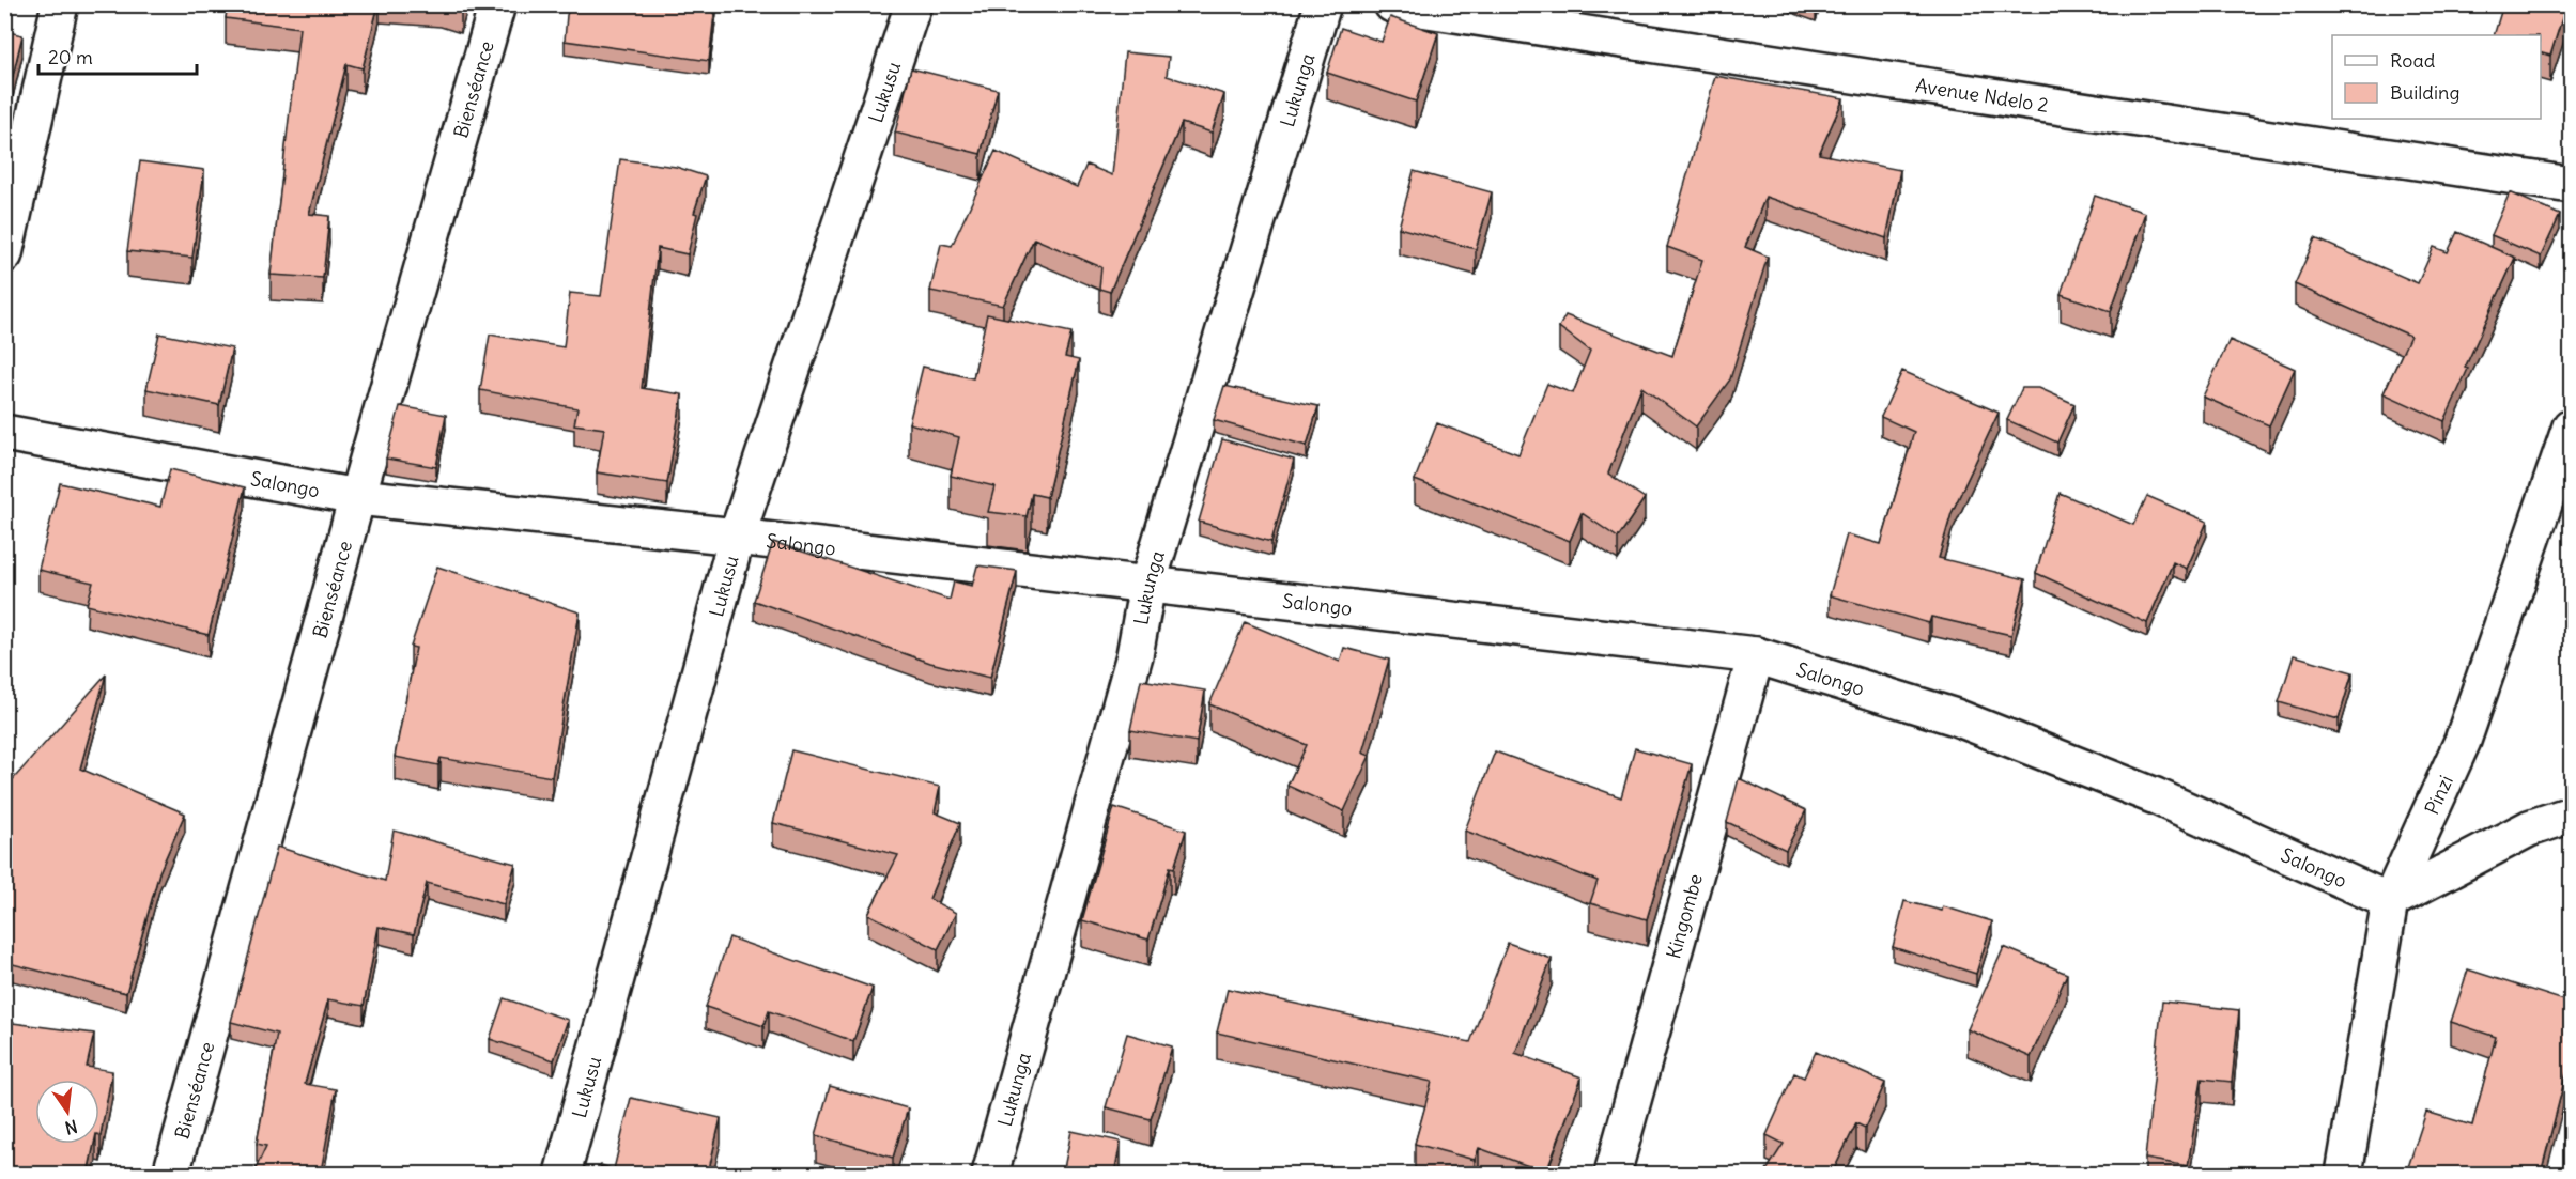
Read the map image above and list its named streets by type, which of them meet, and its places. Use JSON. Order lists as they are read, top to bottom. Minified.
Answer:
{"streets":{"street":["Bienséance","Lukunga","Lukusu","Avenue Ndelo 2","Salongo","Pinzi","Kingombe"]},"crossings":[["Bienséance","Salongo"],["Lukunga","Salongo"],["Lukusu","Salongo"],["Salongo","Pinzi"],["Salongo","Kingombe"]],"legend":["Road","Building"],"scale_bar":"20 m","north":"bottom"}
